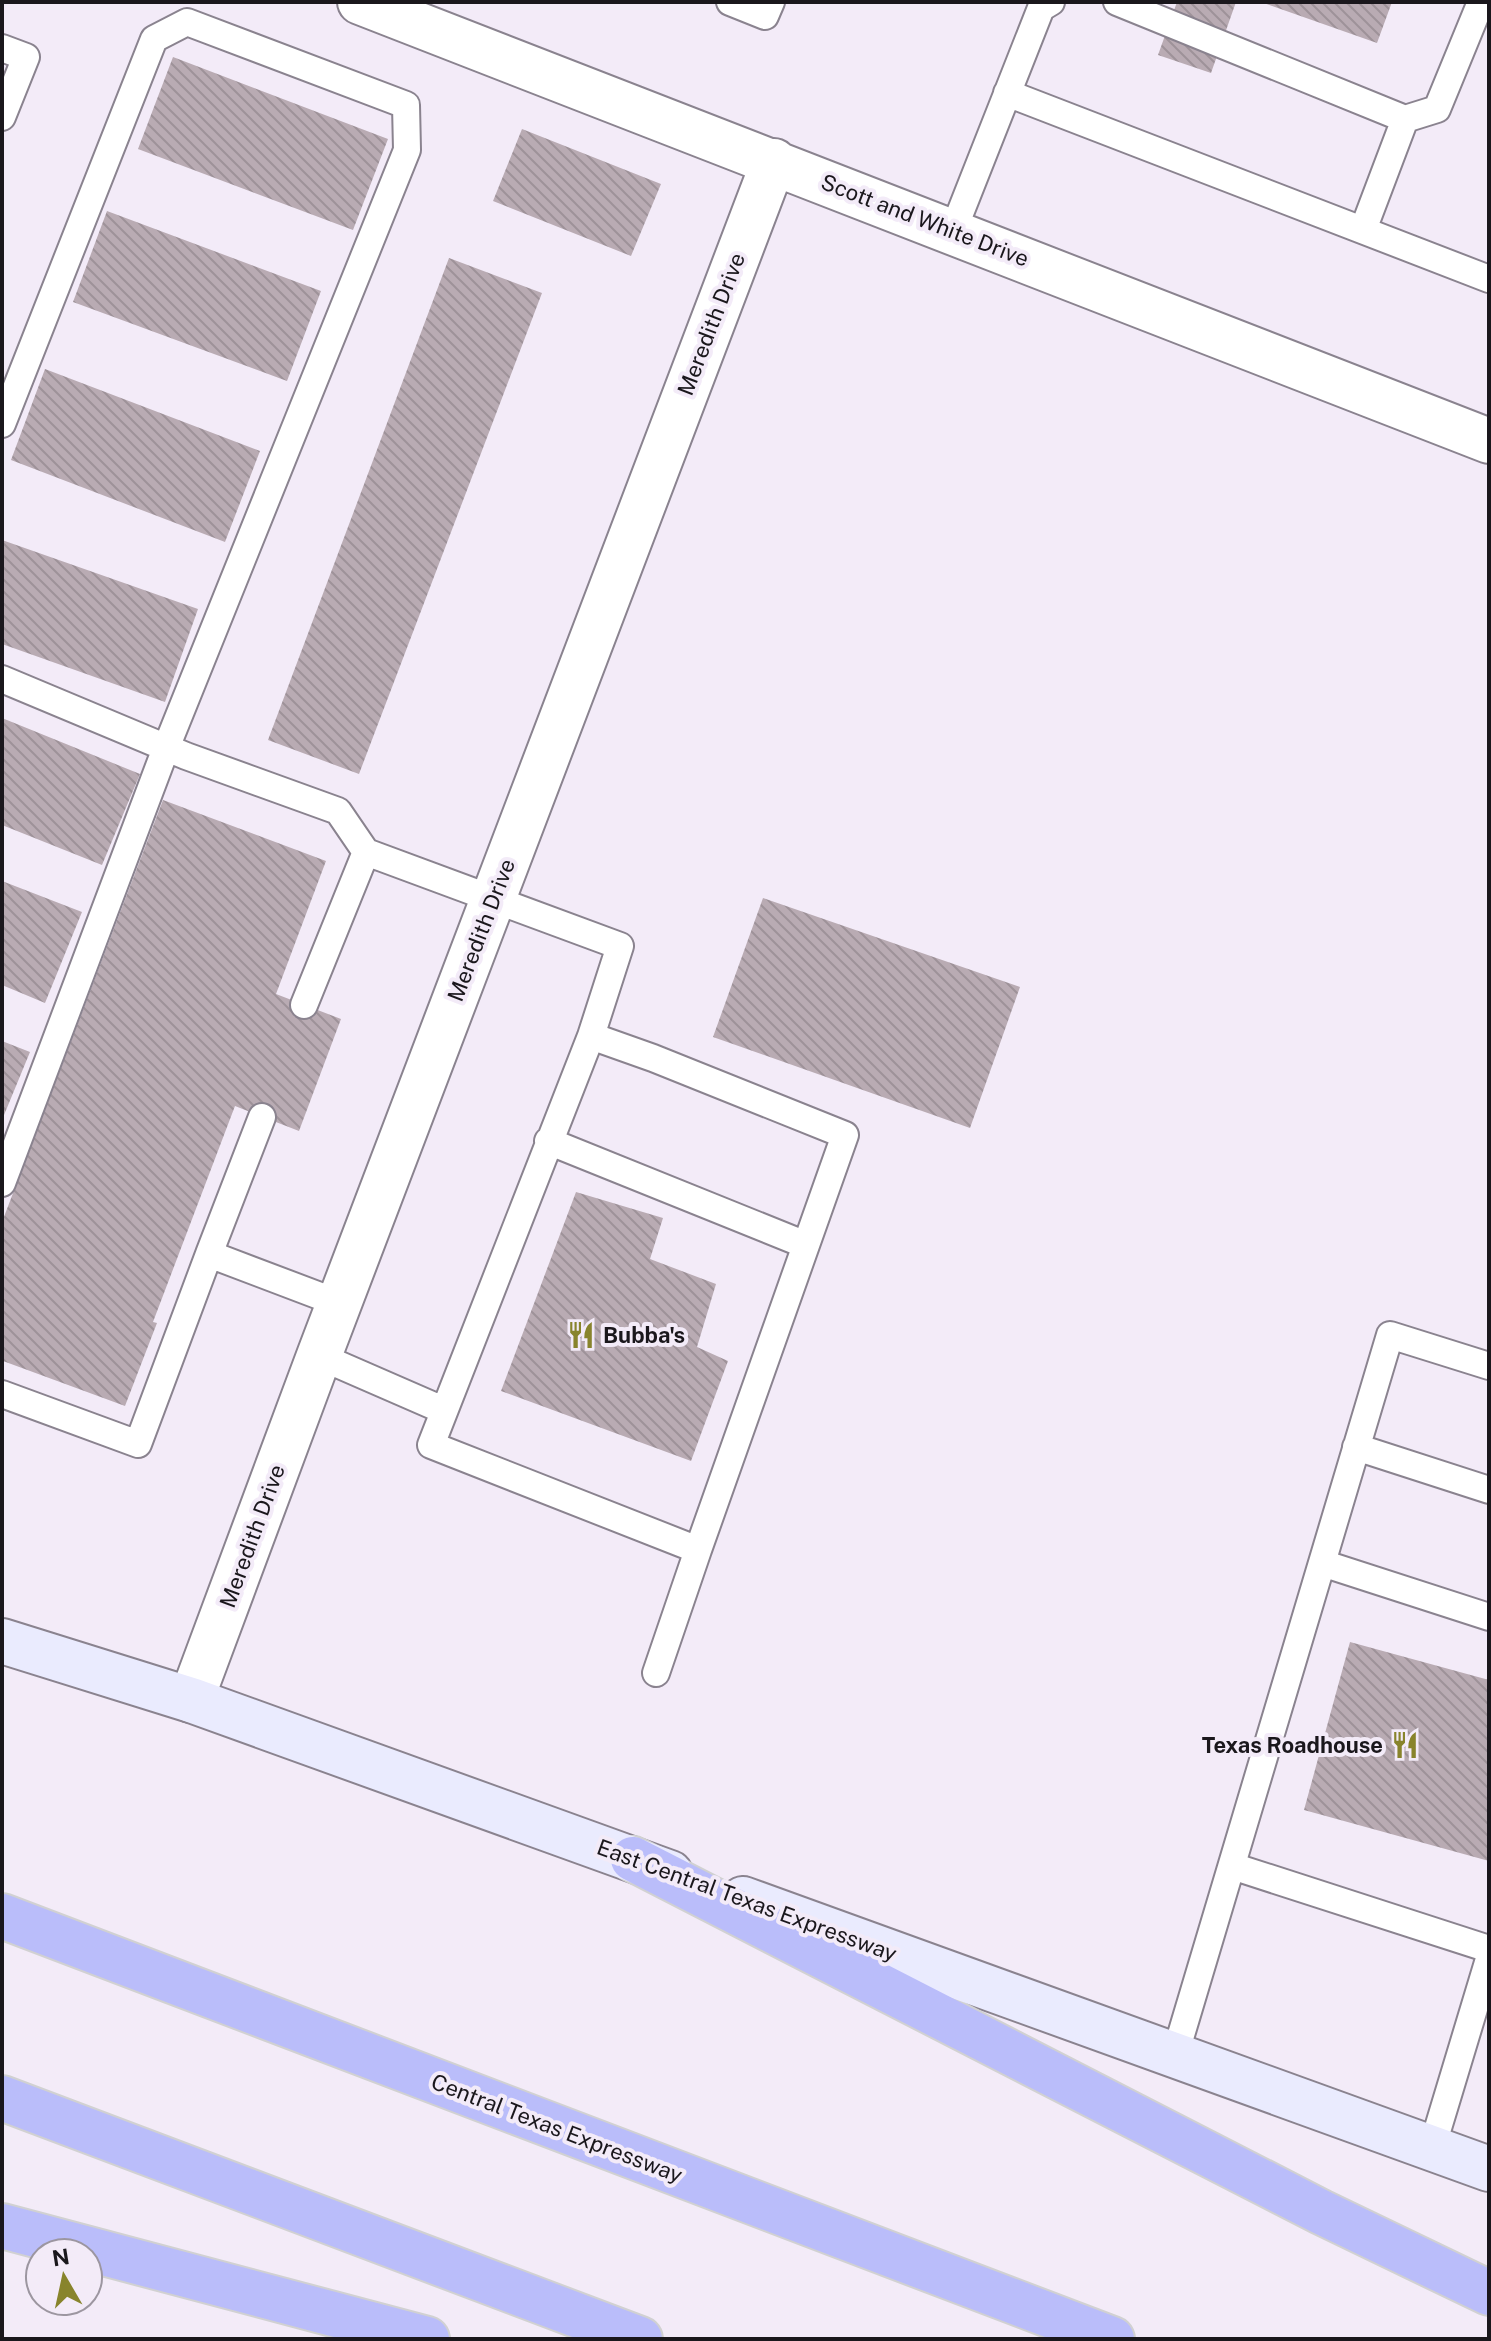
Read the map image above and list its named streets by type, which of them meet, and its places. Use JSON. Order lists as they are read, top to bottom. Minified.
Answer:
{"streets":{"highway":["Central Texas Expressway"],"main road":["East Central Texas Expressway"],"street":["Scott and White Drive","Meredith Drive"]},"crossings":[["Scott and White Drive","Meredith Drive"],["Meredith Drive","East Central Texas Expressway"]],"places":{"restaurant":["Bubba's","Texas Roadhouse"]},"north":"top"}
